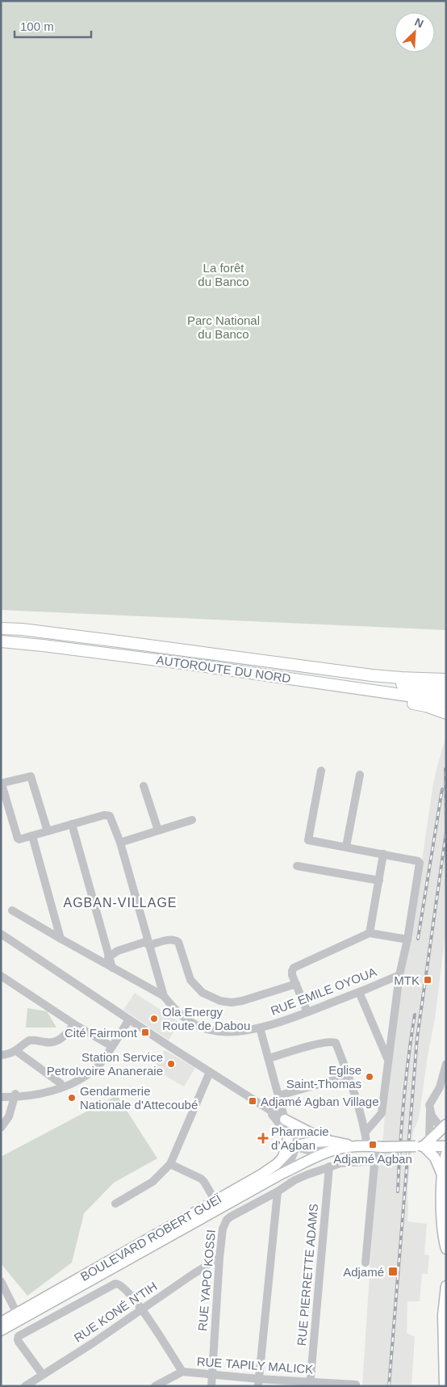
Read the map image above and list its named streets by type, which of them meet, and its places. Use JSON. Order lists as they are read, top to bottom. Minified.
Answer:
{"streets":{"highway":["AUTOROUTE DU NORD"],"main road":["BOULEVARD ROBERT GUEÏ"],"street":["RUE EMILE OYOUA","RUE PIERRETTE ADAMS","RUE YAPO KOSSI","RUE KONÉ N'TIH","RUE TAPILY MALICK"]},"crossings":[["RUE PIERRETTE ADAMS","RUE YAPO KOSSI"],["RUE PIERRETTE ADAMS","RUE TAPILY MALICK"],["RUE YAPO KOSSI","RUE KONÉ N'TIH"],["RUE YAPO KOSSI","RUE TAPILY MALICK"]],"districts":["AGBAN-VILLAGE"],"parks":["La forêt du Banco","Parc National du Banco"],"places":{"transit":["MTK","Cité Fairmont","Adjamé Agban Village","Adjamé Agban","Adjamé"],"other":["Ola Energy Route de Dabou","Station Service PetroIvoire Ananeraie","Eglise Saint-Thomas","Gendarmerie Nationale d'Attecoubé"],"health":["Pharmacie d’Agban"]},"scale_bar":"100 m","north":"top right"}
